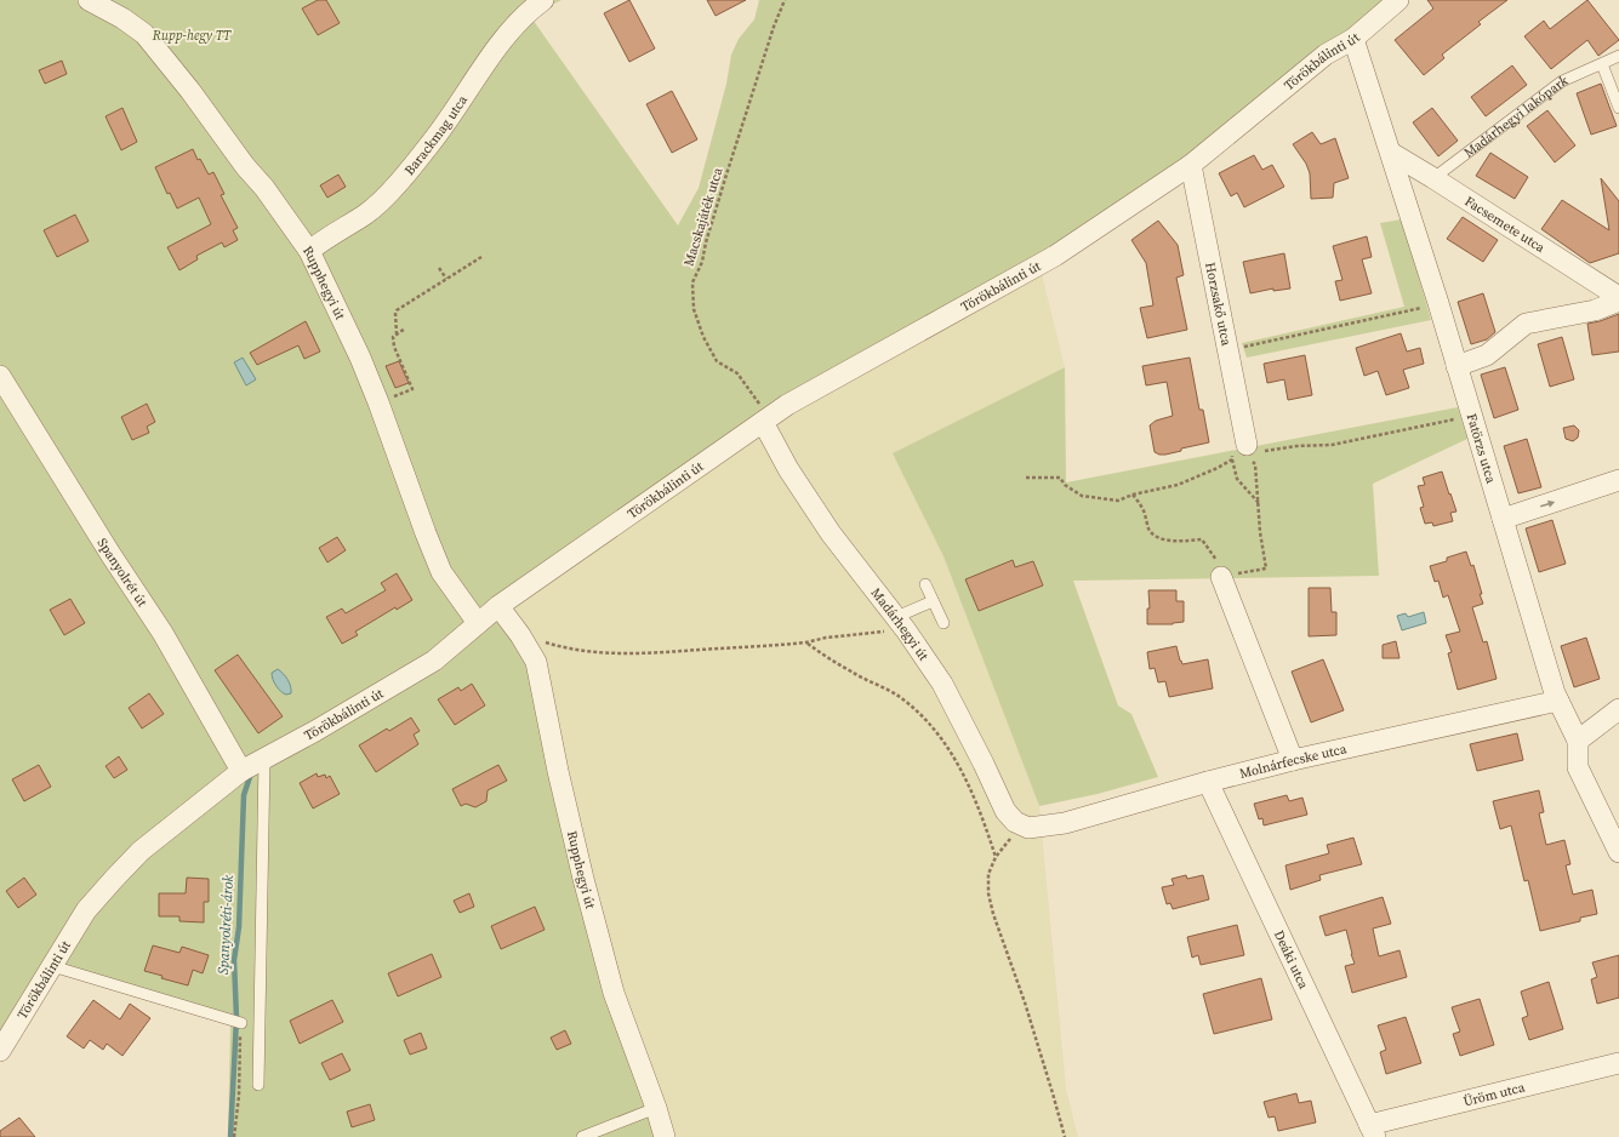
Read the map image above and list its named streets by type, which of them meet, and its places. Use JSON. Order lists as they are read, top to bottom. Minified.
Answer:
{"streets":{"street":["Törökbálinti út","Barackmag utca","Facsemete utca","Rupphegyi út","Horzsakő utca","Fatörzs utca","Spanyolrét út","Madárhegyi út","Molnárfecske utca","Deáki utca","Üröm utca"],"lane":["Madárhegyi lakópark"],"path":["Macskajáték utca"]},"crossings":[["Törökbálinti út","Macskajáték utca"],["Törökbálinti út","Rupphegyi út"],["Törökbálinti út","Horzsakő utca"],["Törökbálinti út","Fatörzs utca"],["Törökbálinti út","Spanyolrét út"],["Törökbálinti út","Madárhegyi út"],["Madárhegyi lakópark","Facsemete utca"],["Barackmag utca","Rupphegyi út"],["Macskajáték utca","Madárhegyi út"],["Facsemete utca","Fatörzs utca"],["Fatörzs utca","Molnárfecske utca"],["Madárhegyi út","Molnárfecske utca"],["Molnárfecske utca","Deáki utca"],["Deáki utca","Üröm utca"]],"water":["Spanyolréti-árok"],"parks":["Rupp-hegy TT"]}
